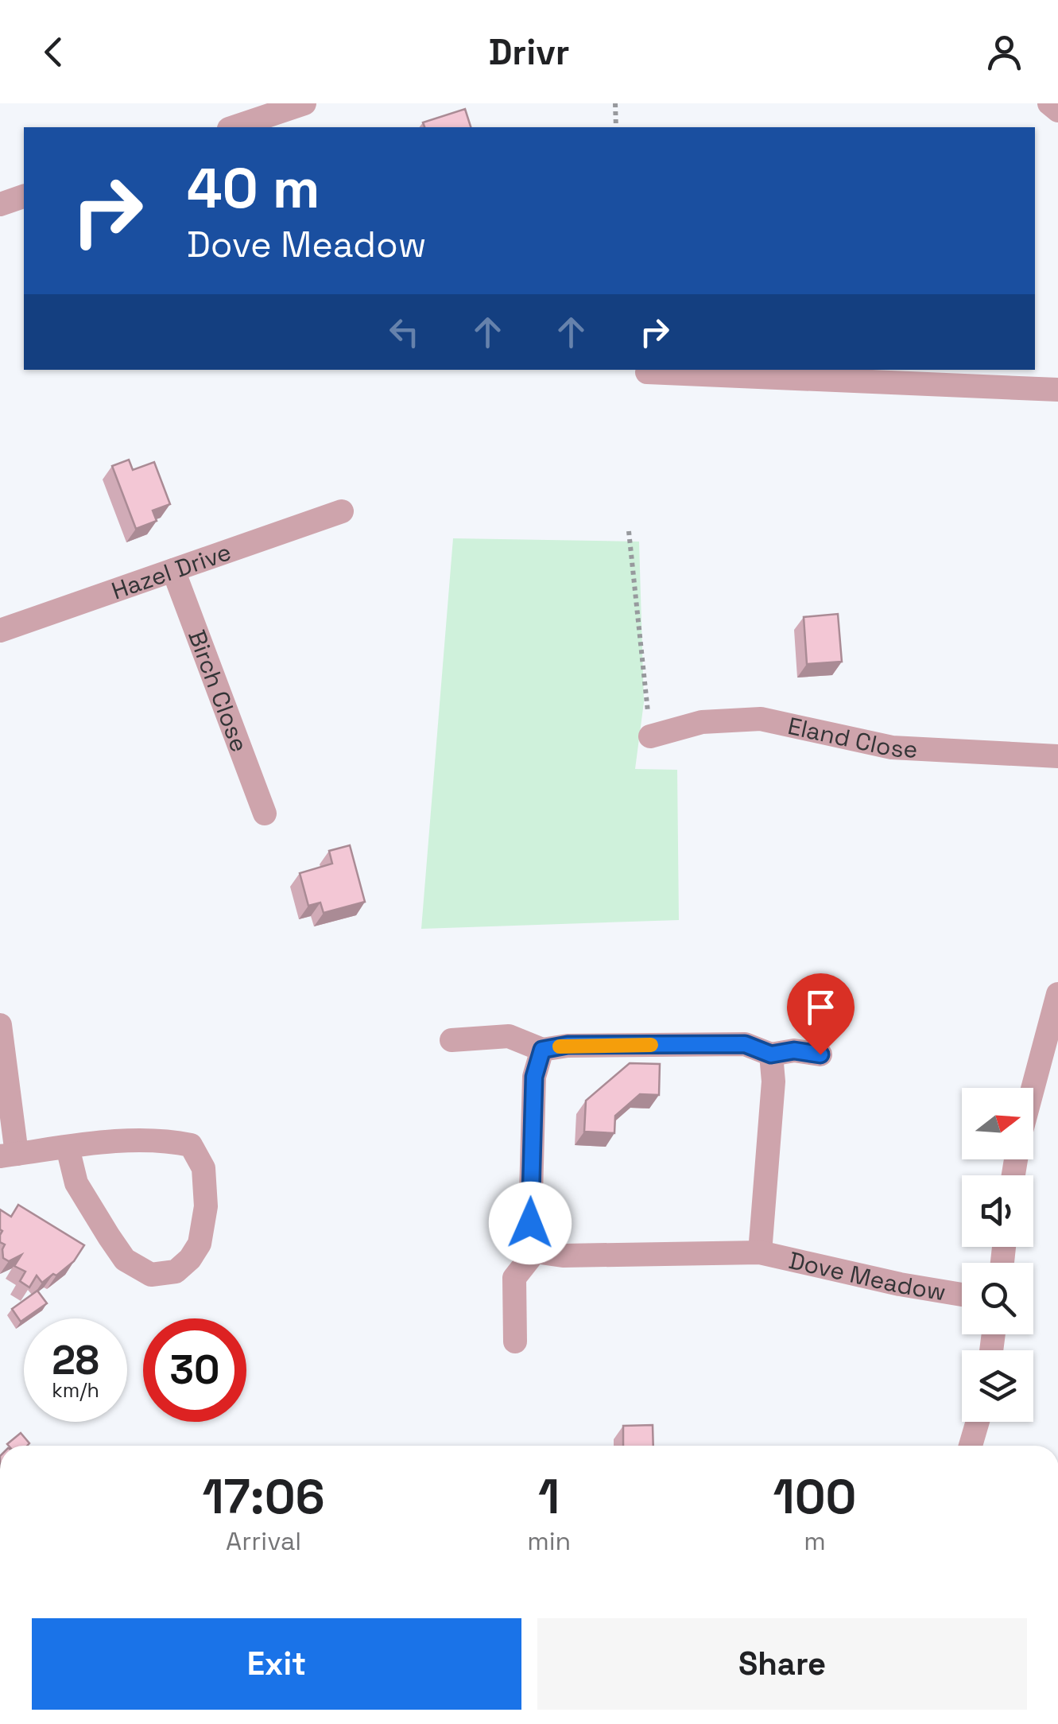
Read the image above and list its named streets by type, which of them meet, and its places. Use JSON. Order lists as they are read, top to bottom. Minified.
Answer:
{"streets":{"street":["Hazel Drive","Birch Close","Eland Close","Dove Meadow"]},"crossings":[["Hazel Drive","Birch Close"]],"north":"right","page":{"header":"Drivr","turn":["40 m","Dove Meadow"],"speed":"28 km/h","limit":"30","eta":["17:06","Arrival","1","min","100","m"],"buttons":["Exit","Share"]}}
